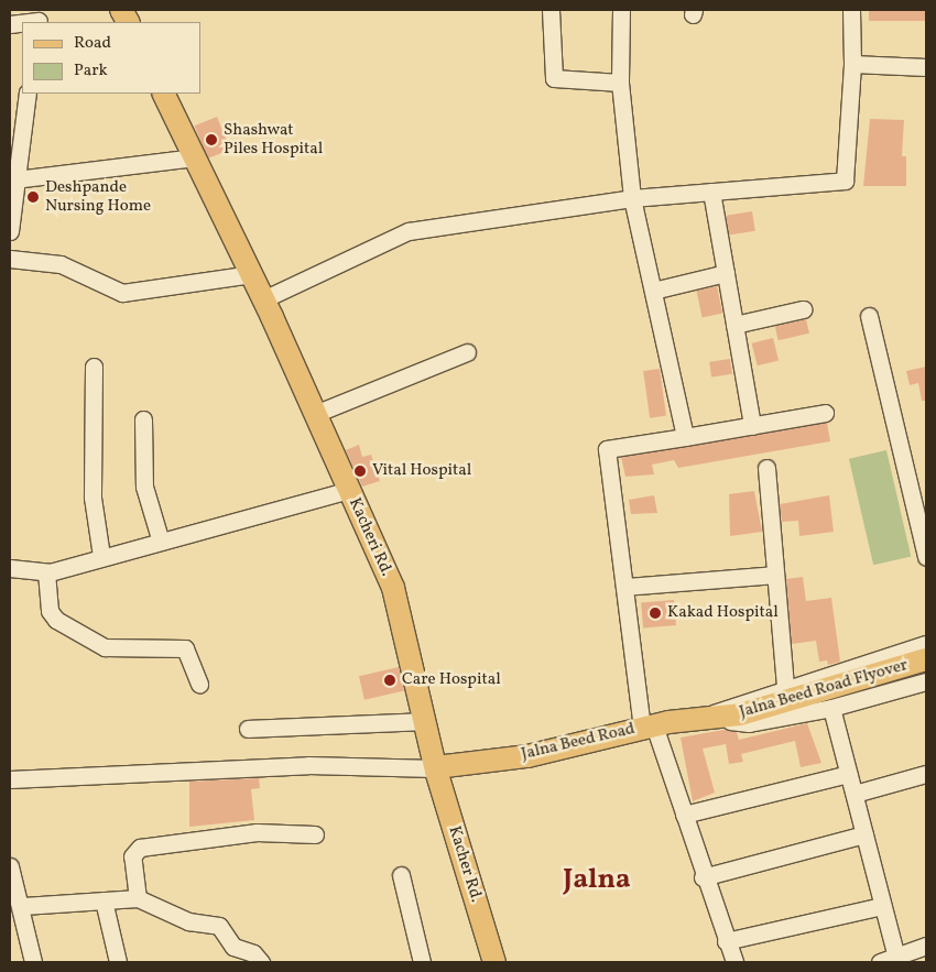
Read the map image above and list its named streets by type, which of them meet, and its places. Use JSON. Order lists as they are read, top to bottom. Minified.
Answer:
{"streets":{"main road":["Kacheri Rd.","Jalna Beed Road Flyover","Jalna Beed Road","Kacher Rd."]},"crossings":[["Kacheri Rd.","Jalna Beed Road"],["Kacheri Rd.","Kacher Rd."],["Jalna Beed Road Flyover","Jalna Beed Road"],["Jalna Beed Road","Kacher Rd."]],"districts":["Jalna"],"places":["Shashwat Piles Hospital","Deshpande Nursing Home","Vital Hospital","Kakad Hospital","Care Hospital"],"legend":["Road","Park"]}
